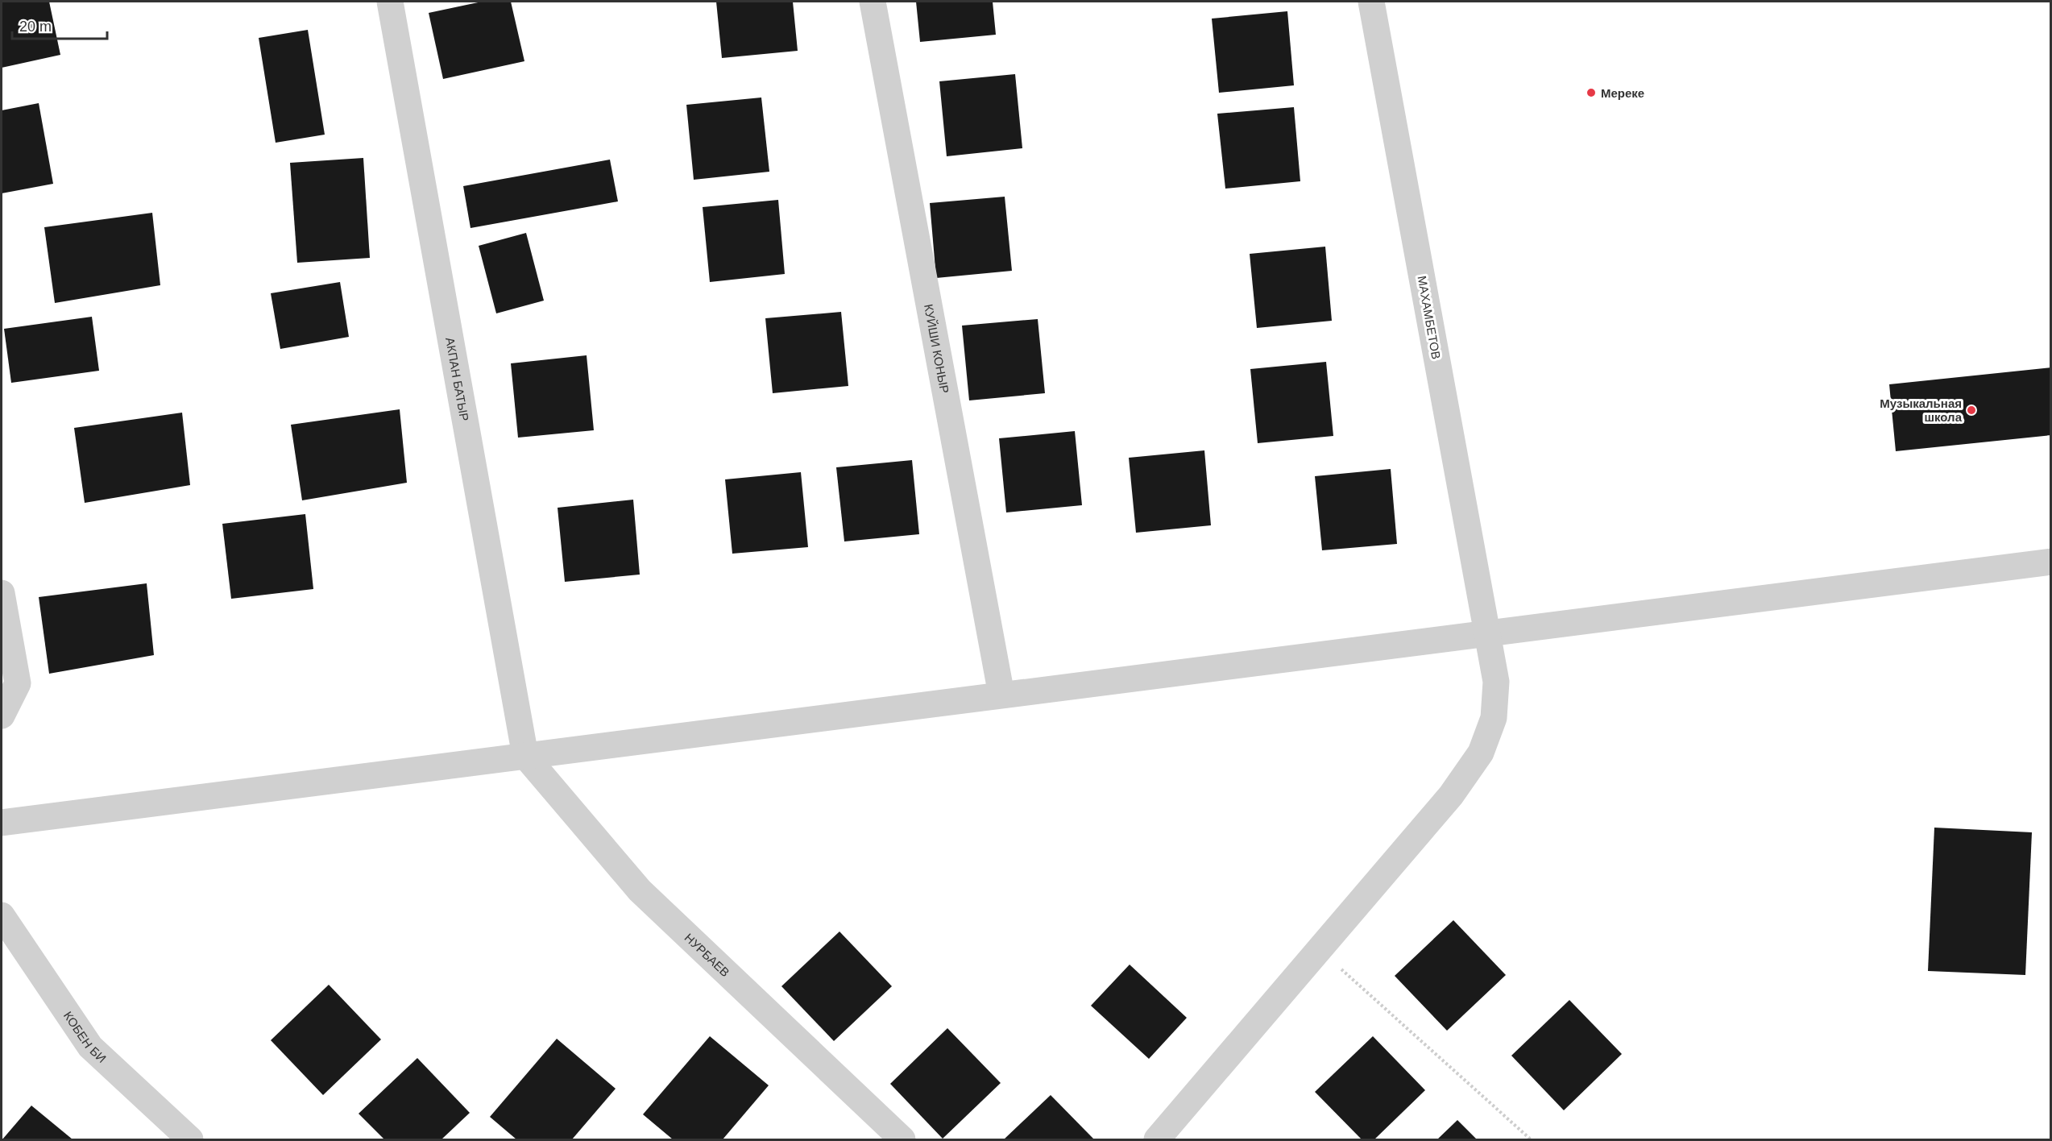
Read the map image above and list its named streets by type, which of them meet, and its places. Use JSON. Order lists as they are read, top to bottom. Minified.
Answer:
{"streets":{"street":["МАХАМБЕТОВ","КУЙШИ КОНЫР","АКПАН БАТЫР","НУРБАЕВ","КОБЕН БИ"]},"crossings":[["АКПАН БАТЫР","НУРБАЕВ"]],"places":["Мереке","Музыкальная школа"],"scale_bar":"20 m"}
